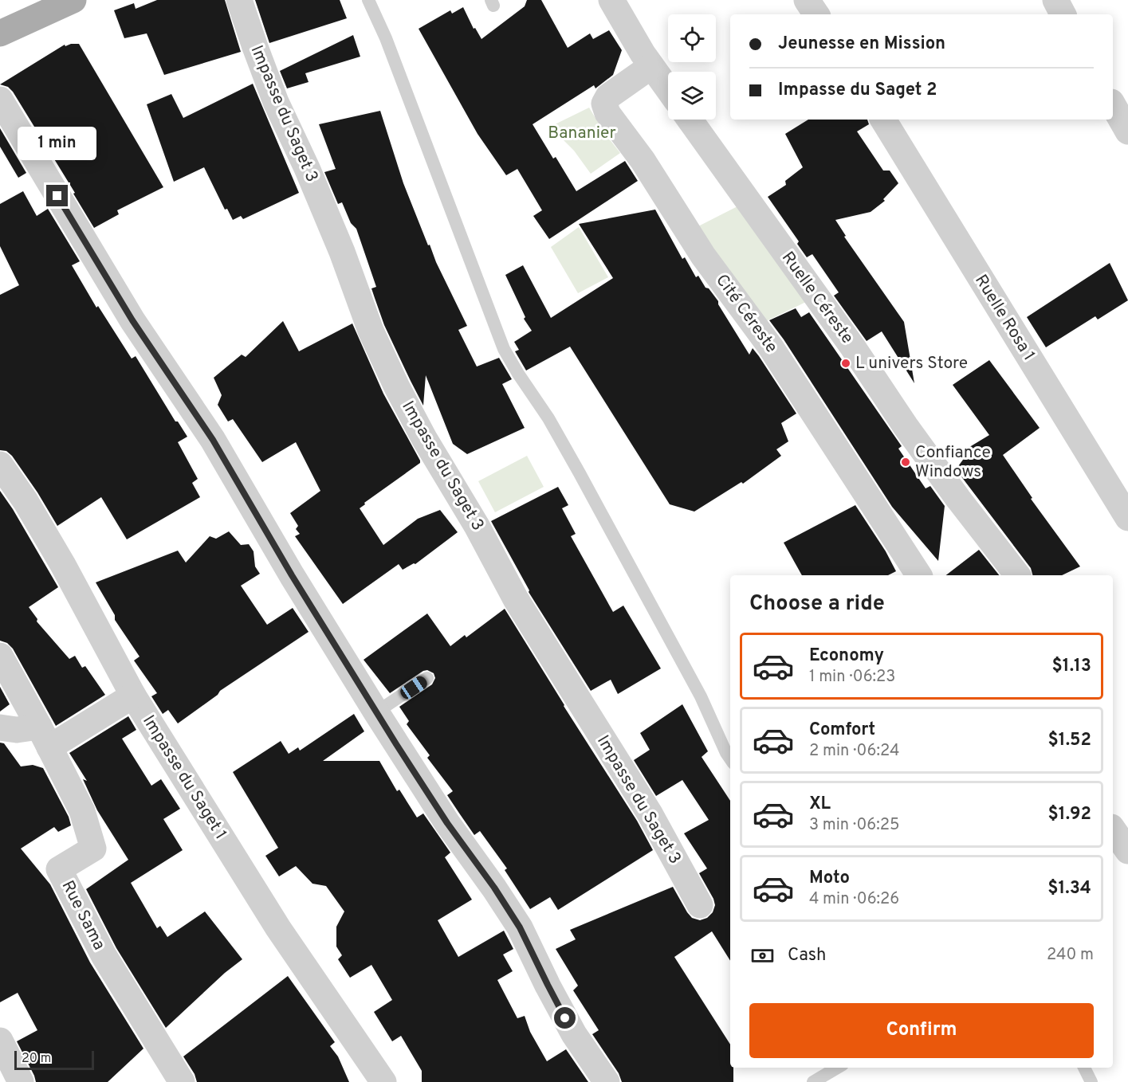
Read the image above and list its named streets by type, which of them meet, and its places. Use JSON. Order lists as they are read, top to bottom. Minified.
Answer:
{"streets":{"street":["Impasse du Saget 3","Ruelle Céreste","Cité Céreste","Ruelle Rosa 1","Impasse du Saget 1","Rue Sama"]},"parks":["Bananier"],"places":["L univers Store","Confiance Windows"],"scale_bar":"20 m","page":{"banner":["Jeunesse en Mission","Impasse du Saget 2"],"bubble":"1 min","heading":"Choose a ride","list":[{"name":"Economy","note":"1 min · 06:23","value":"$1.13"},{"name":"Comfort","note":"2 min · 06:24","value":"$1.52"},{"name":"XL","note":"3 min · 06:25","value":"$1.92"},{"name":"Moto","note":"4 min · 06:26","value":"$1.34"}],"pay":["Cash","240 m"],"buttons":"Confirm","scale":"20 m"}}
